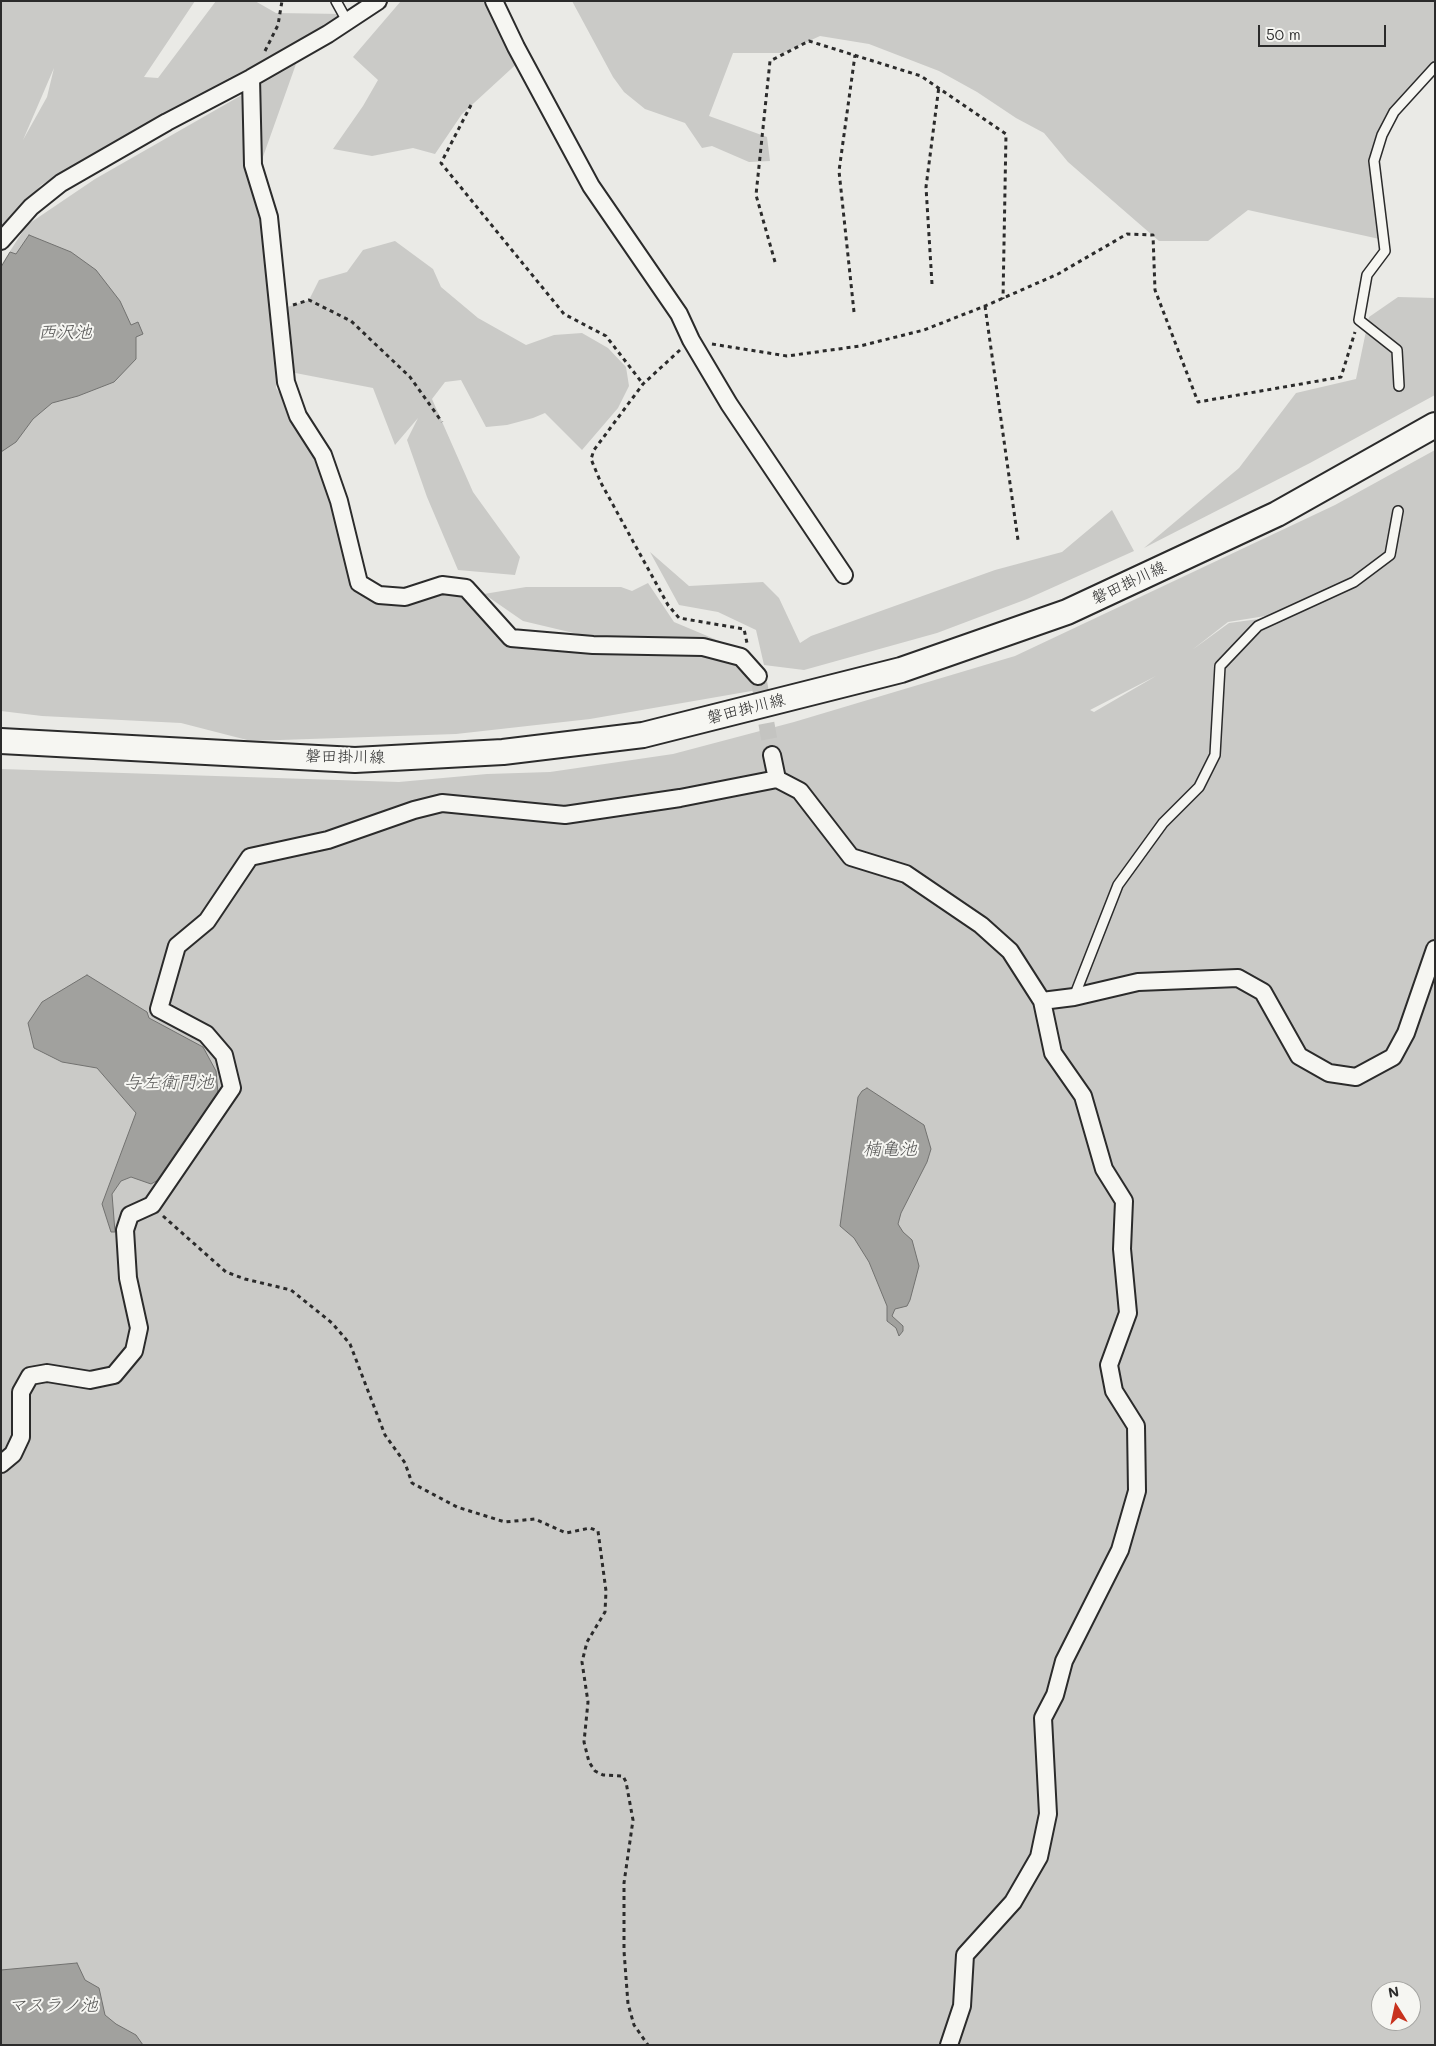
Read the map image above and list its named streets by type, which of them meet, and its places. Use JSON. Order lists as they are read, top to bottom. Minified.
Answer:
{"streets":{"main road":["磐田掛川線"]},"water":["西沢池","与左衛門池","楠亀池","マスラノ池"],"scale_bar":"50 m","north":"top"}
